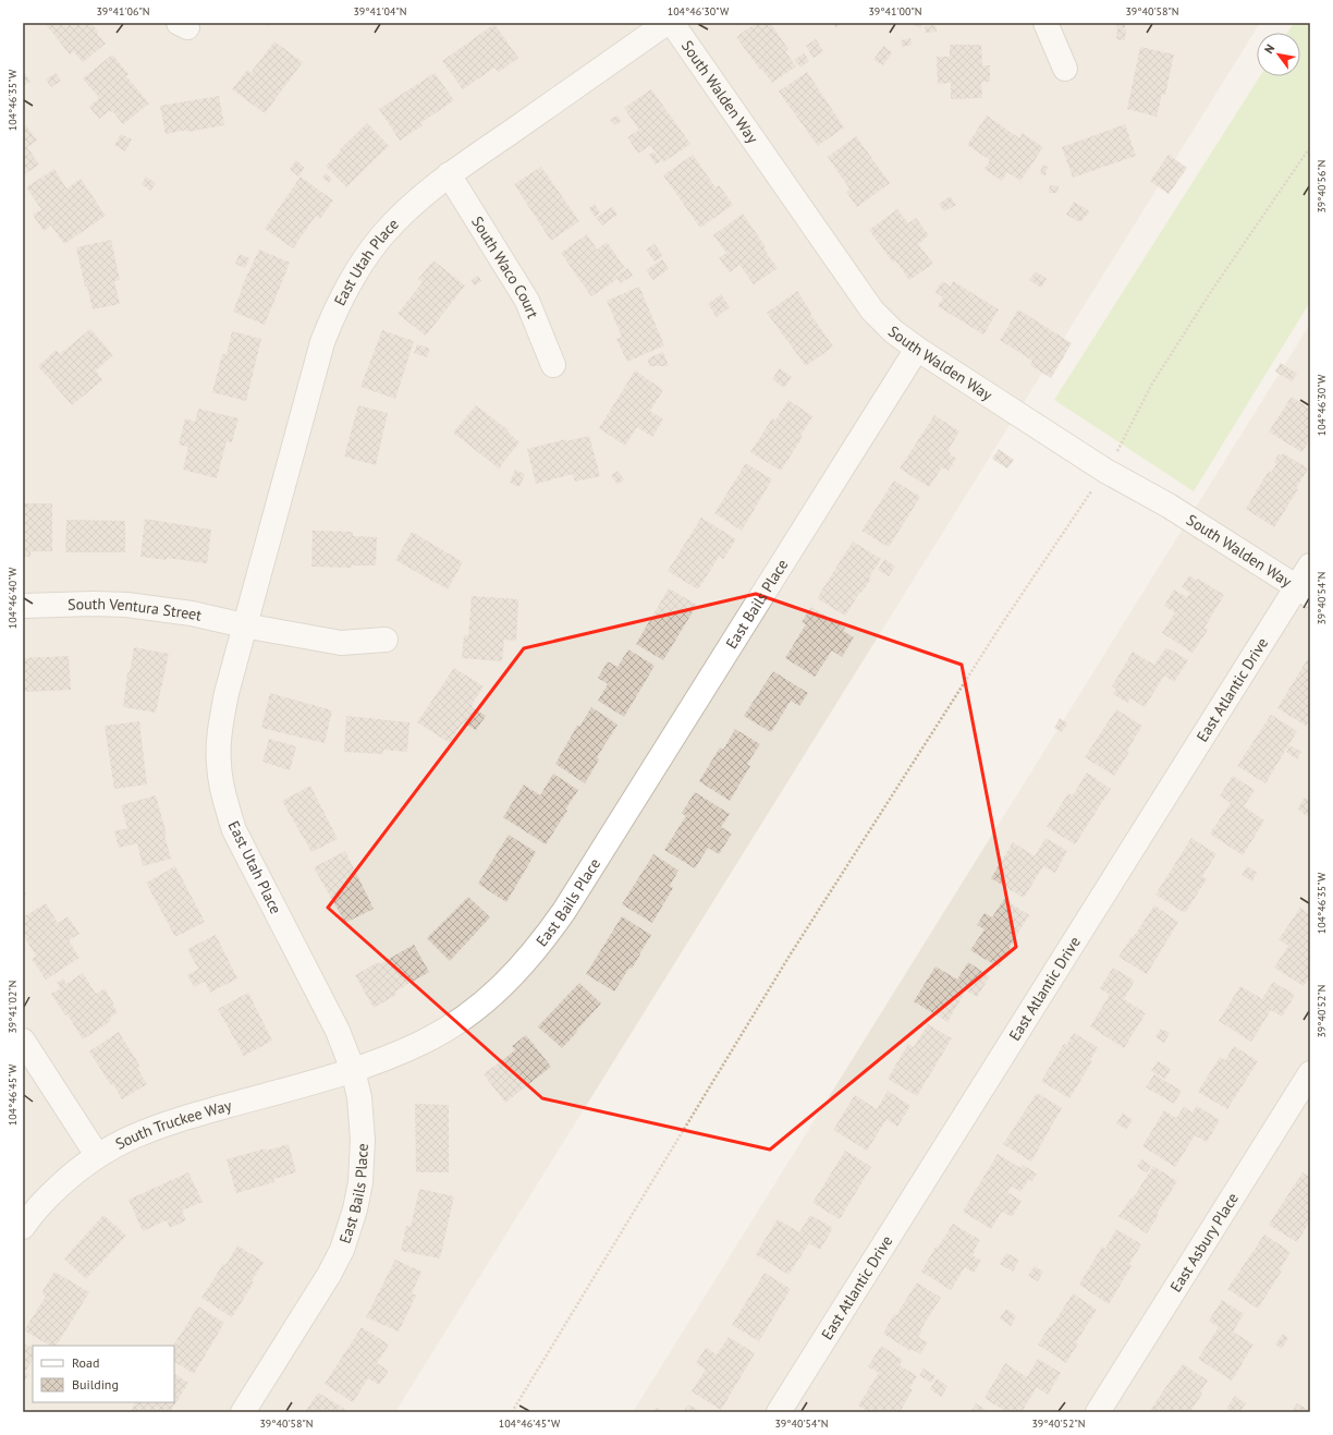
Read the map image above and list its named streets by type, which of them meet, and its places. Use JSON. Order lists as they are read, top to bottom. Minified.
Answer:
{"streets":{"street":["South Walden Way","East Utah Place","South Waco Court","East Bails Place","South Ventura Street","East Atlantic Drive","South Truckee Way","East Asbury Place"]},"crossings":[["South Walden Way","East Bails Place"],["South Walden Way","East Atlantic Drive"],["East Utah Place","South Waco Court"],["East Utah Place","East Bails Place"],["East Utah Place","South Ventura Street"],["East Utah Place","South Truckee Way"],["East Bails Place","South Truckee Way"]],"legend":["Road","Building"],"north":"top left","coordinates":["39°41'06\"N","39°41'04\"N","104°46'30\"W","39°41'00\"N","39°40'58\"N","104°46'35\"W","39°40'56\"N","104°46'40\"W","39°40'54\"N","39°41'02\"N","39°40'52\"N","104°46'45\"W"]}
